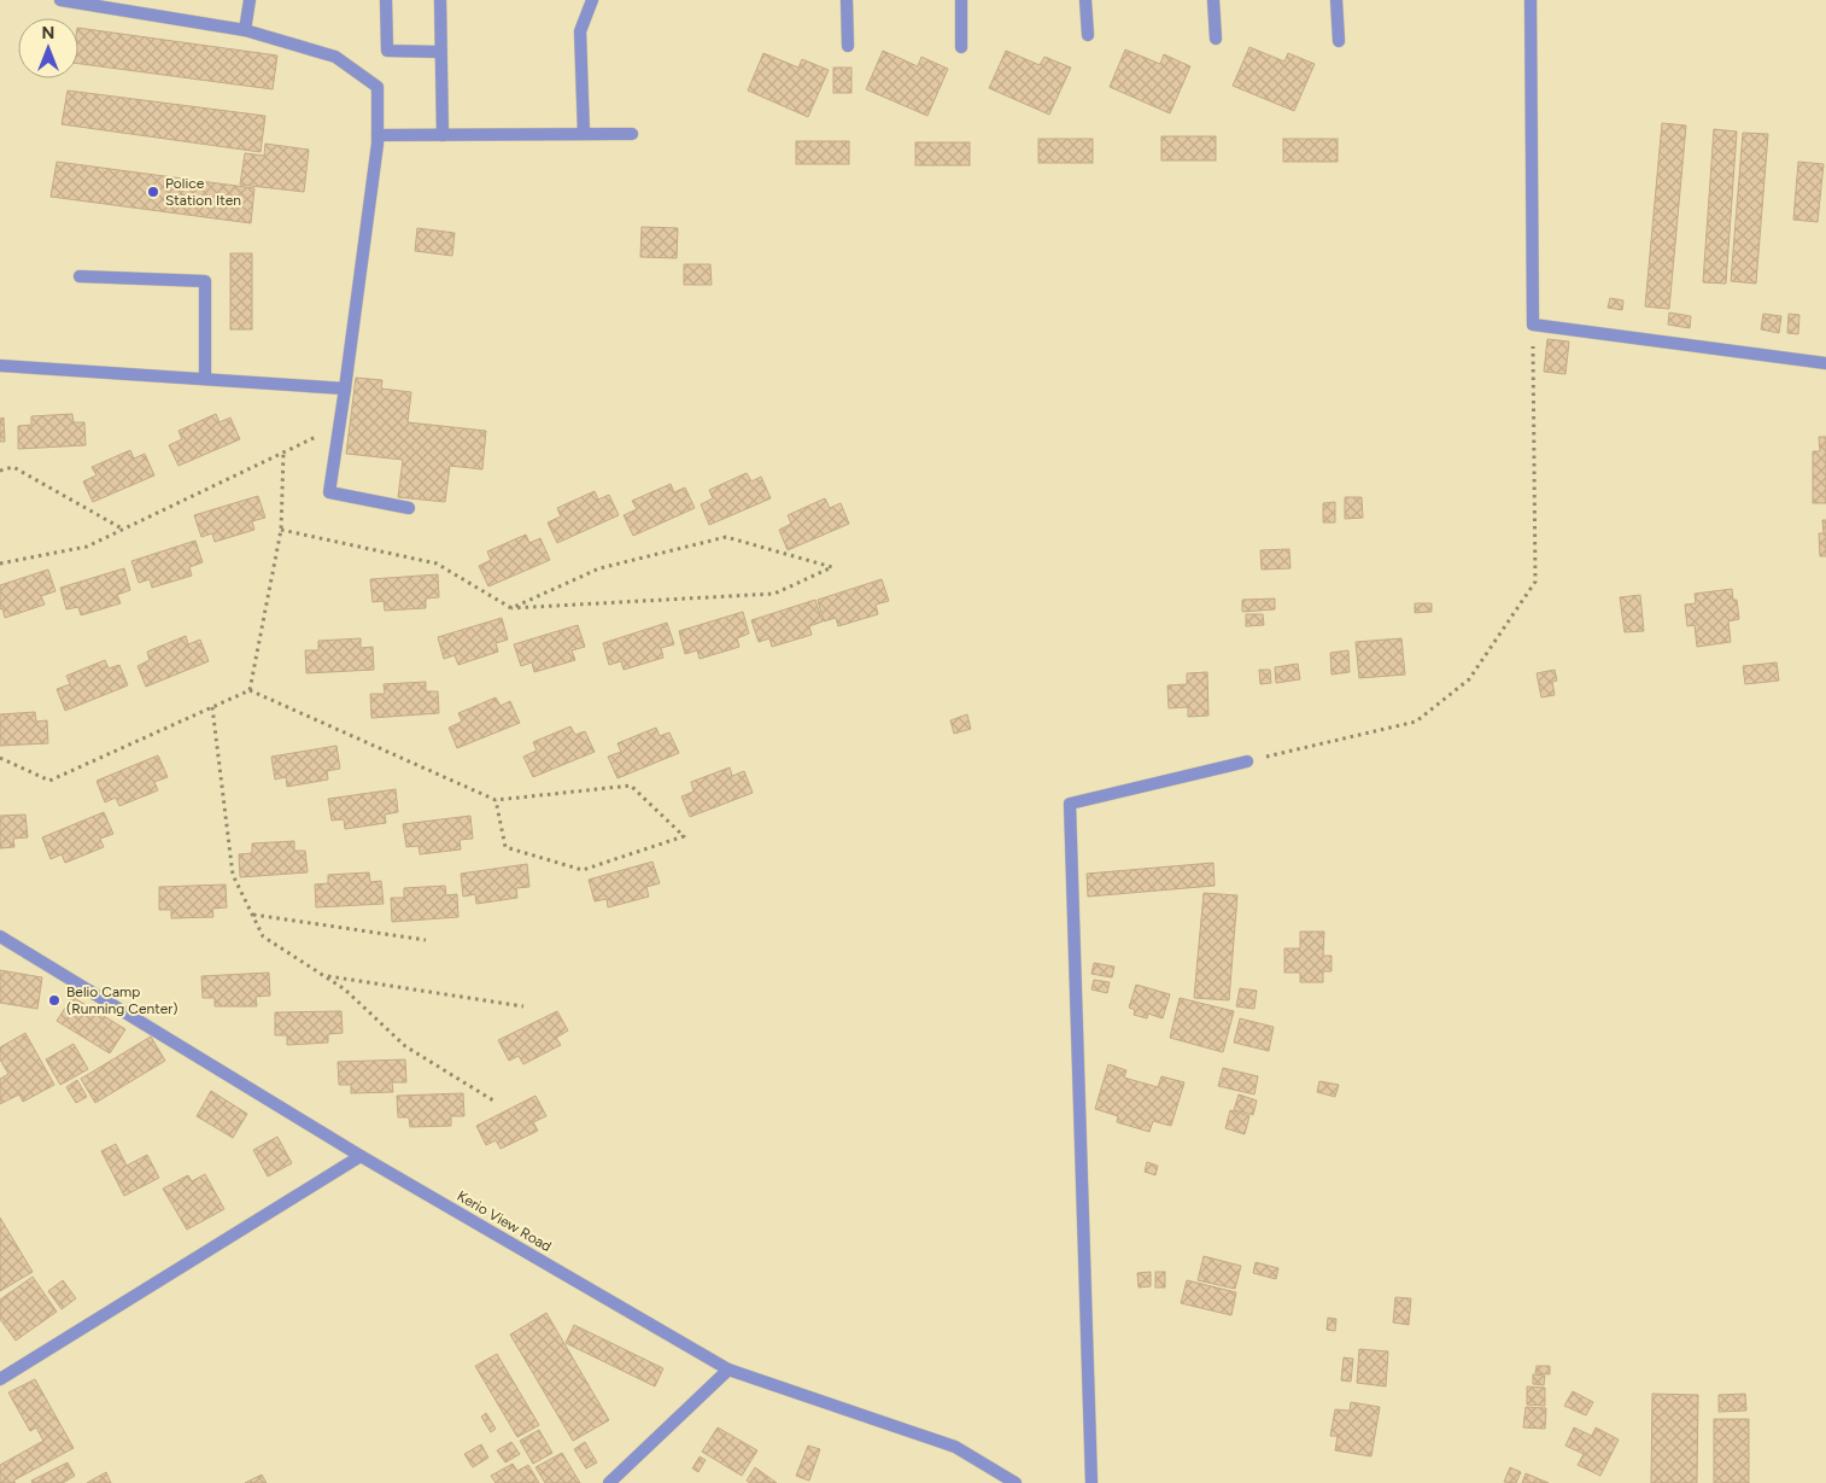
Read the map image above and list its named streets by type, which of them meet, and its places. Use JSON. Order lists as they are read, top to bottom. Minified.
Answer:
{"streets":{"street":["Kerio View Road"]},"places":["Police Station Iten","Belio Camp (Running Center)"],"north":"top"}
